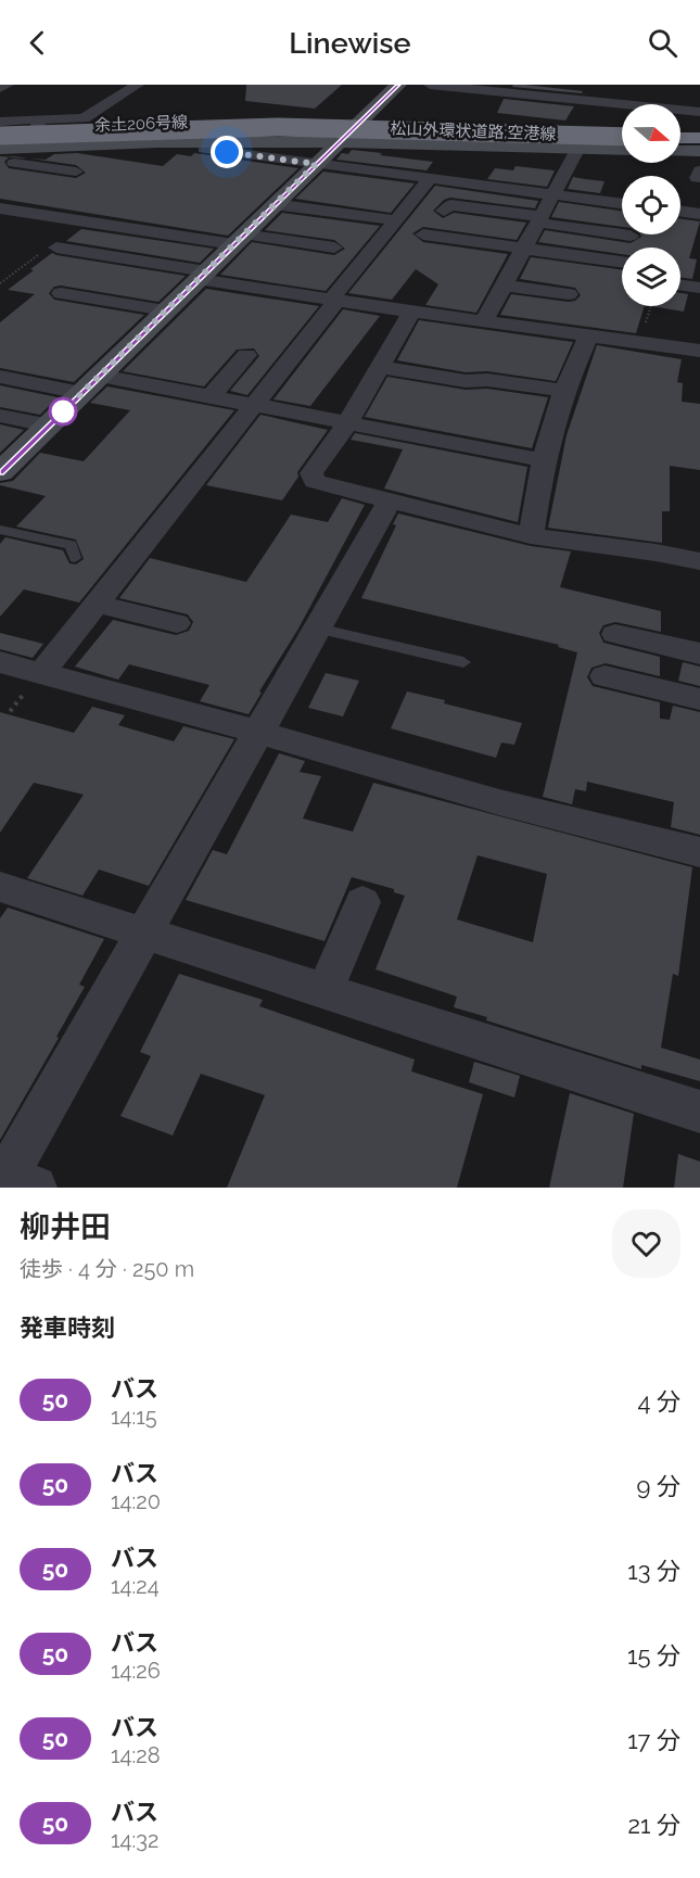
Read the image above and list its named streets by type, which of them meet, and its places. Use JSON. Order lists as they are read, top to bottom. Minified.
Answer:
{"streets":{"highway":["松山外環状道路;空港線"],"street":["余土206号線"]},"lines":["bus line 50"],"north":"right","page":{"header":"Linewise","heading":[["柳井田","徒歩 · 4 分 · 250 m"],"発車時刻"],"list":[{"mark":"50","name":"バス","note":"14:15","value":"4 分"},{"mark":"50","name":"バス","note":"14:20","value":"9 分"},{"mark":"50","name":"バス","note":"14:24","value":"13 分"},{"mark":"50","name":"バス","note":"14:26","value":"15 分"},{"mark":"50","name":"バス","note":"14:28","value":"17 分"},{"mark":"50","name":"バス","note":"14:32","value":"21 分"}]}}
